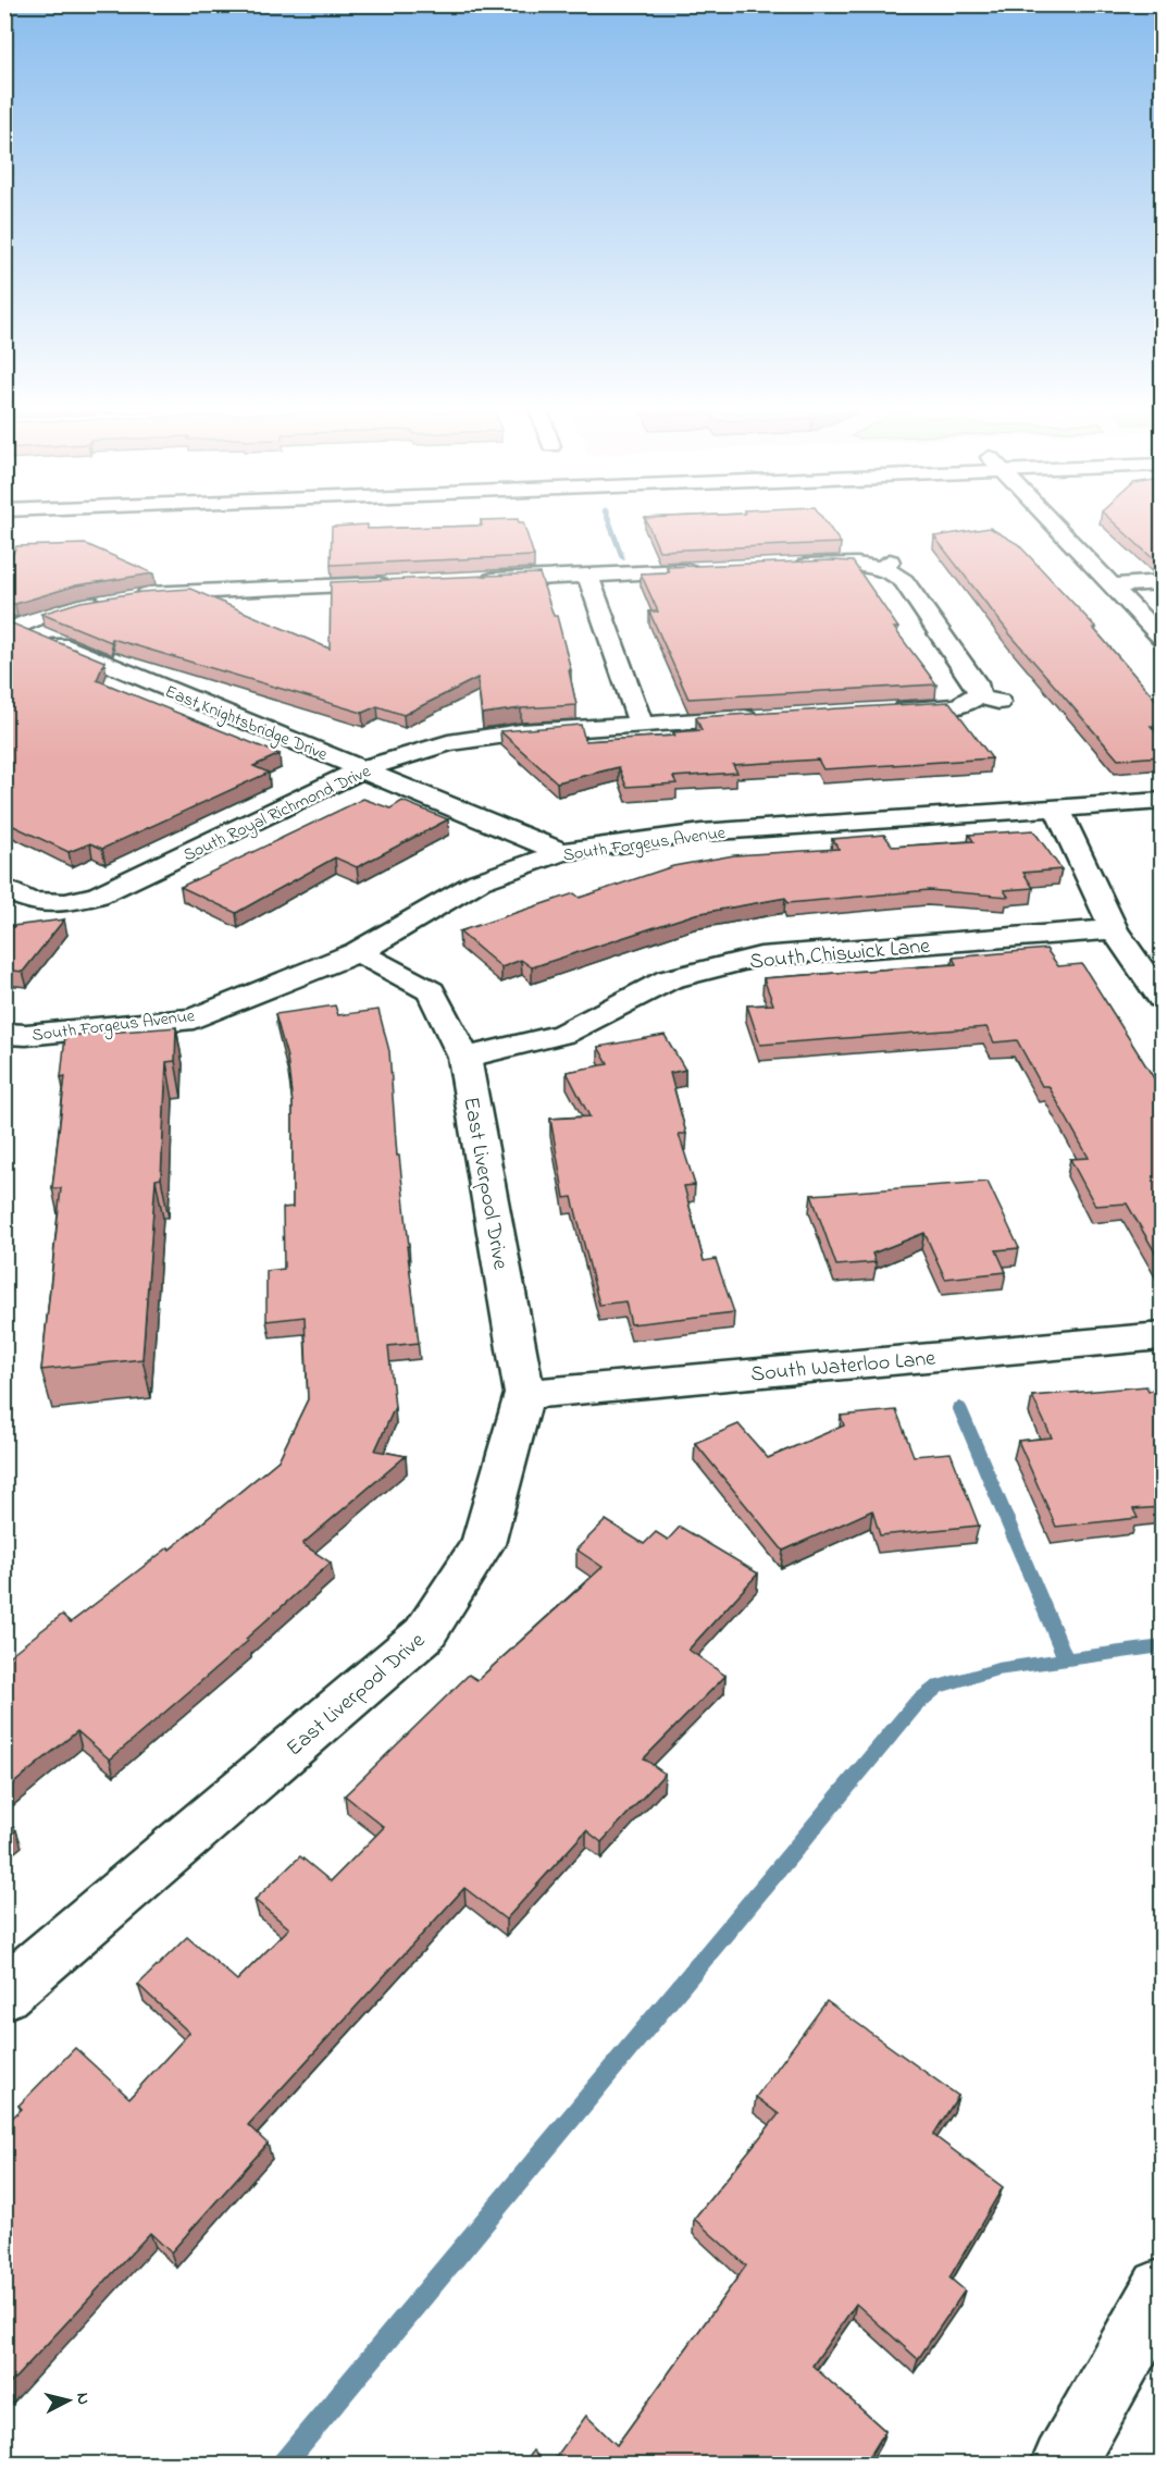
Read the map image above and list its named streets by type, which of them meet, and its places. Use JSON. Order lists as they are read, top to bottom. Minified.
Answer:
{"streets":{"street":["East Knightsbridge Drive","South Royal Richmond Drive","South Forgeus Avenue","South Chiswick Lane","East Liverpool Drive","South Waterloo Lane"]},"crossings":[["East Knightsbridge Drive","South Royal Richmond Drive"],["East Knightsbridge Drive","South Forgeus Avenue"],["South Forgeus Avenue","East Liverpool Drive"],["South Chiswick Lane","East Liverpool Drive"],["East Liverpool Drive","South Waterloo Lane"]],"north":"right"}
